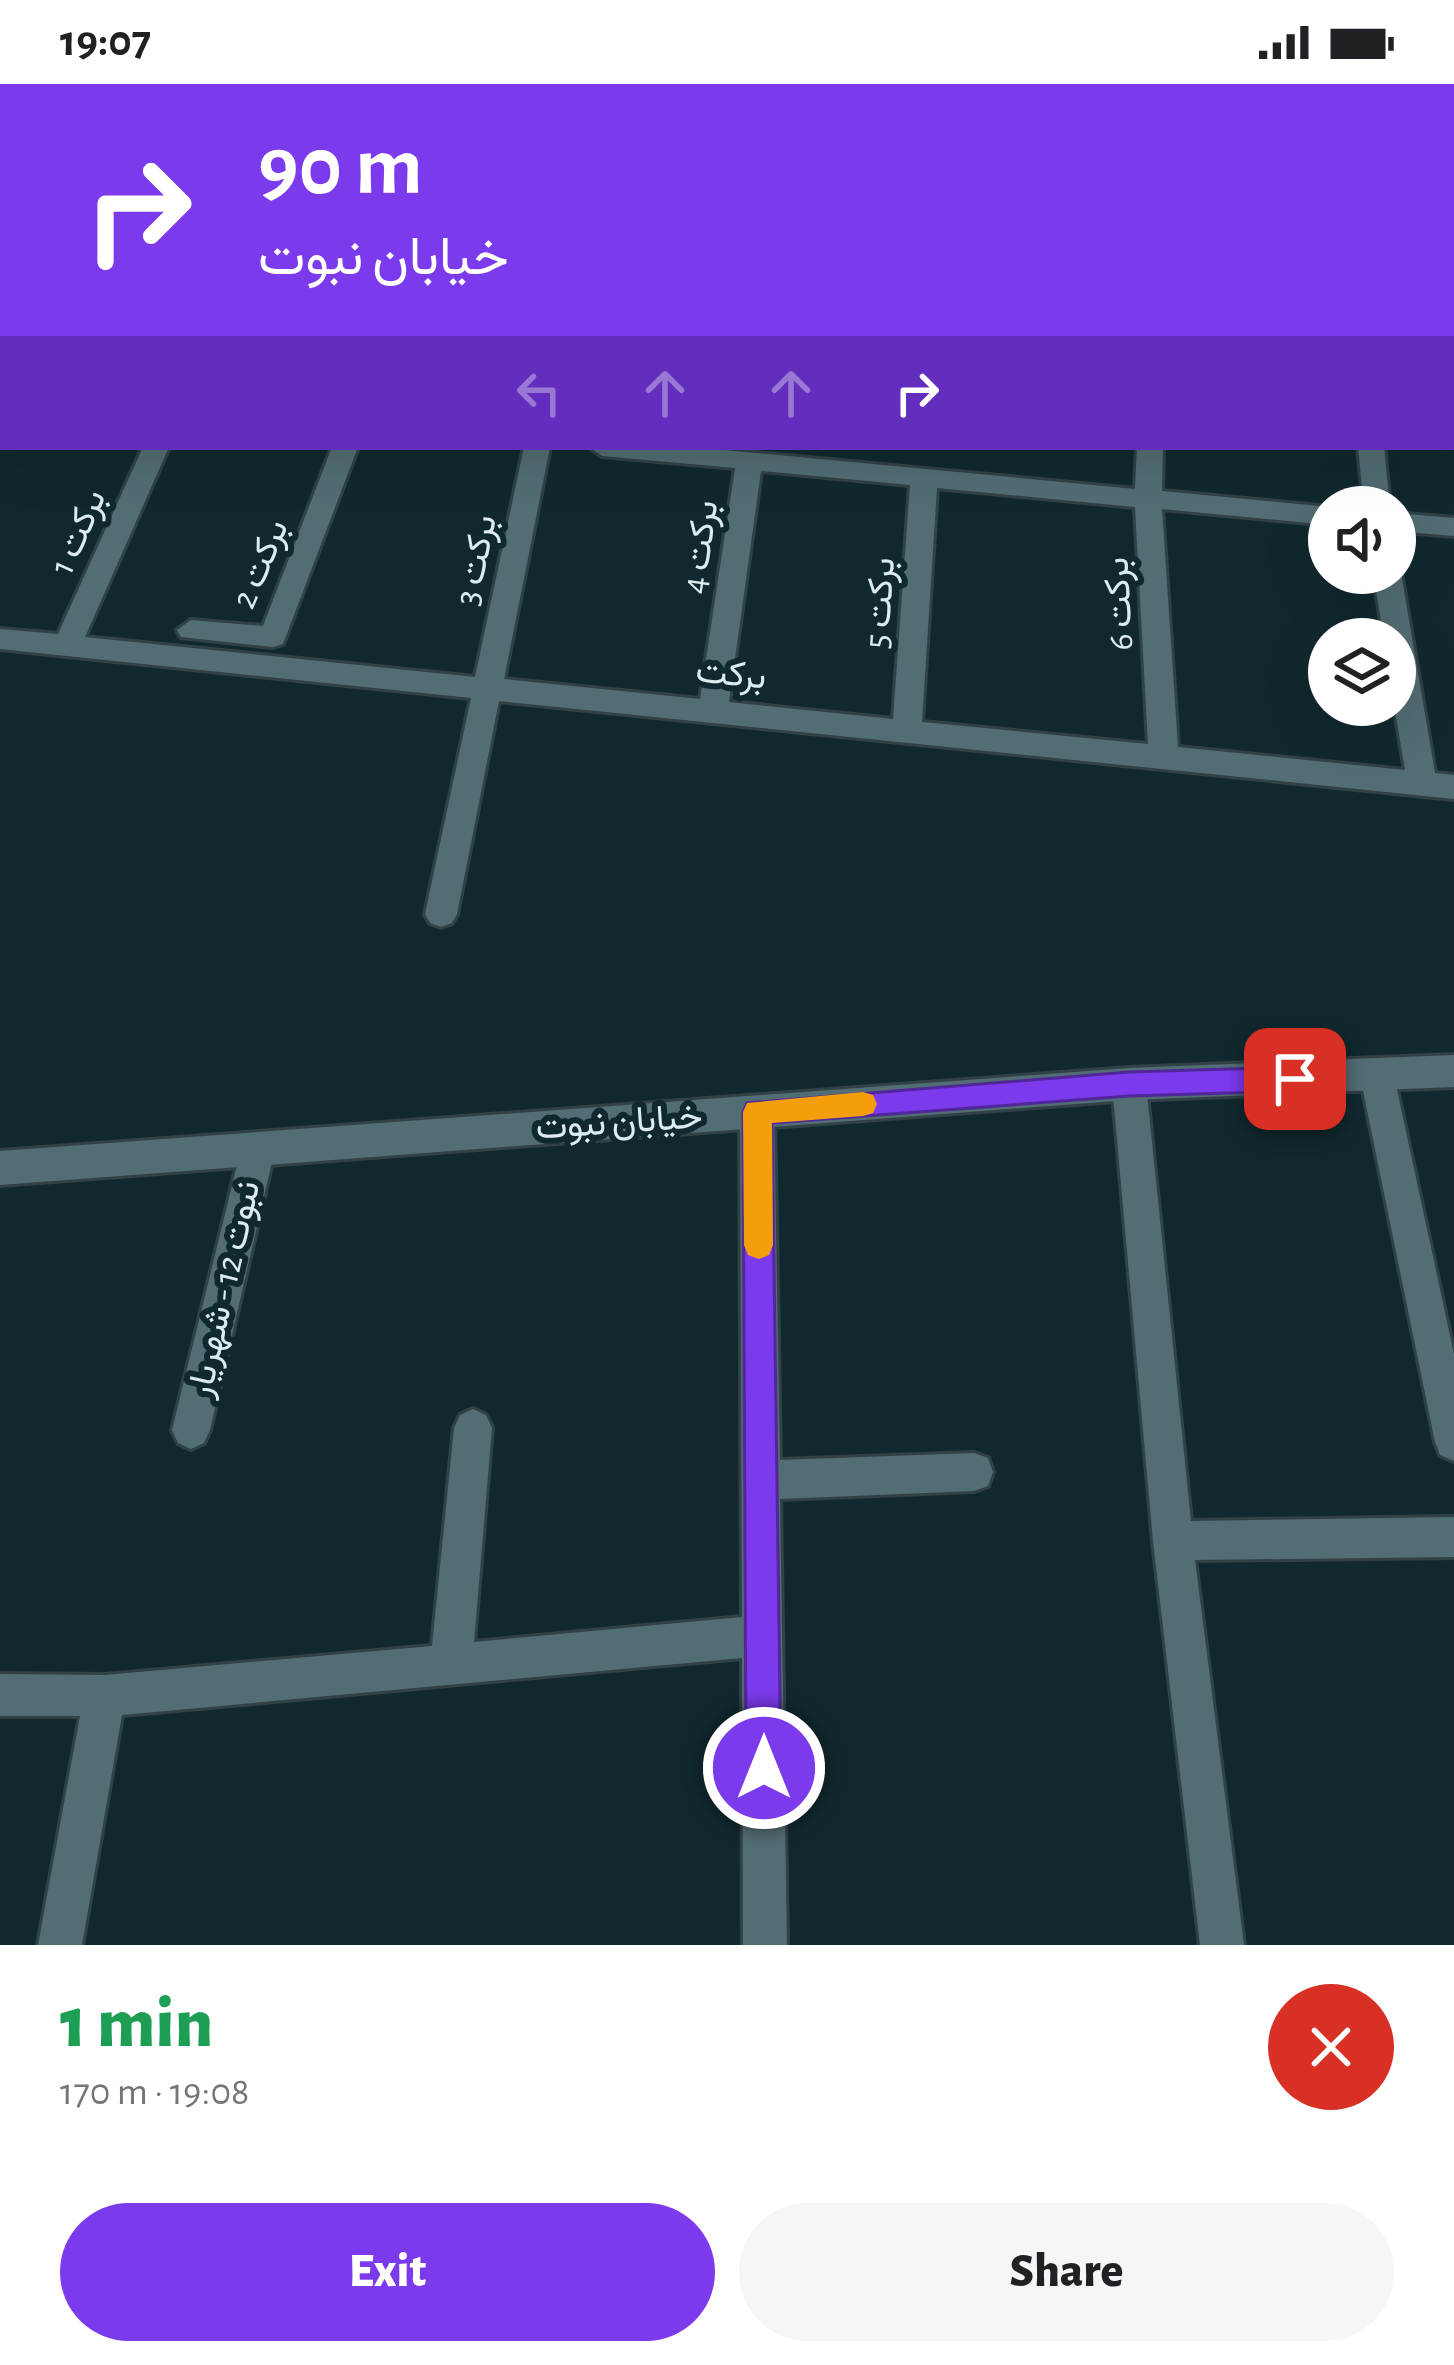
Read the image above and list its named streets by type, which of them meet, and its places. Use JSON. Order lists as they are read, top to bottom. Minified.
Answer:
{"streets":{"street":["برکت 1","برکت 4","برکت 3","برکت 2","برکت 5","برکت 6","برکت","خیابان نبوت","نبوت 12 - شهریار"]},"crossings":[["برکت 1","برکت"],["برکت 4","برکت"],["برکت 3","برکت"],["برکت 5","برکت"],["برکت 6","برکت"],["خیابان نبوت","نبوت 12 - شهریار"]],"page":{"status":"19:07","turn":["90 m","خیابان نبوت"],"heading":["1 min","170 m · 19:08"],"buttons":["Exit","Share"]}}
